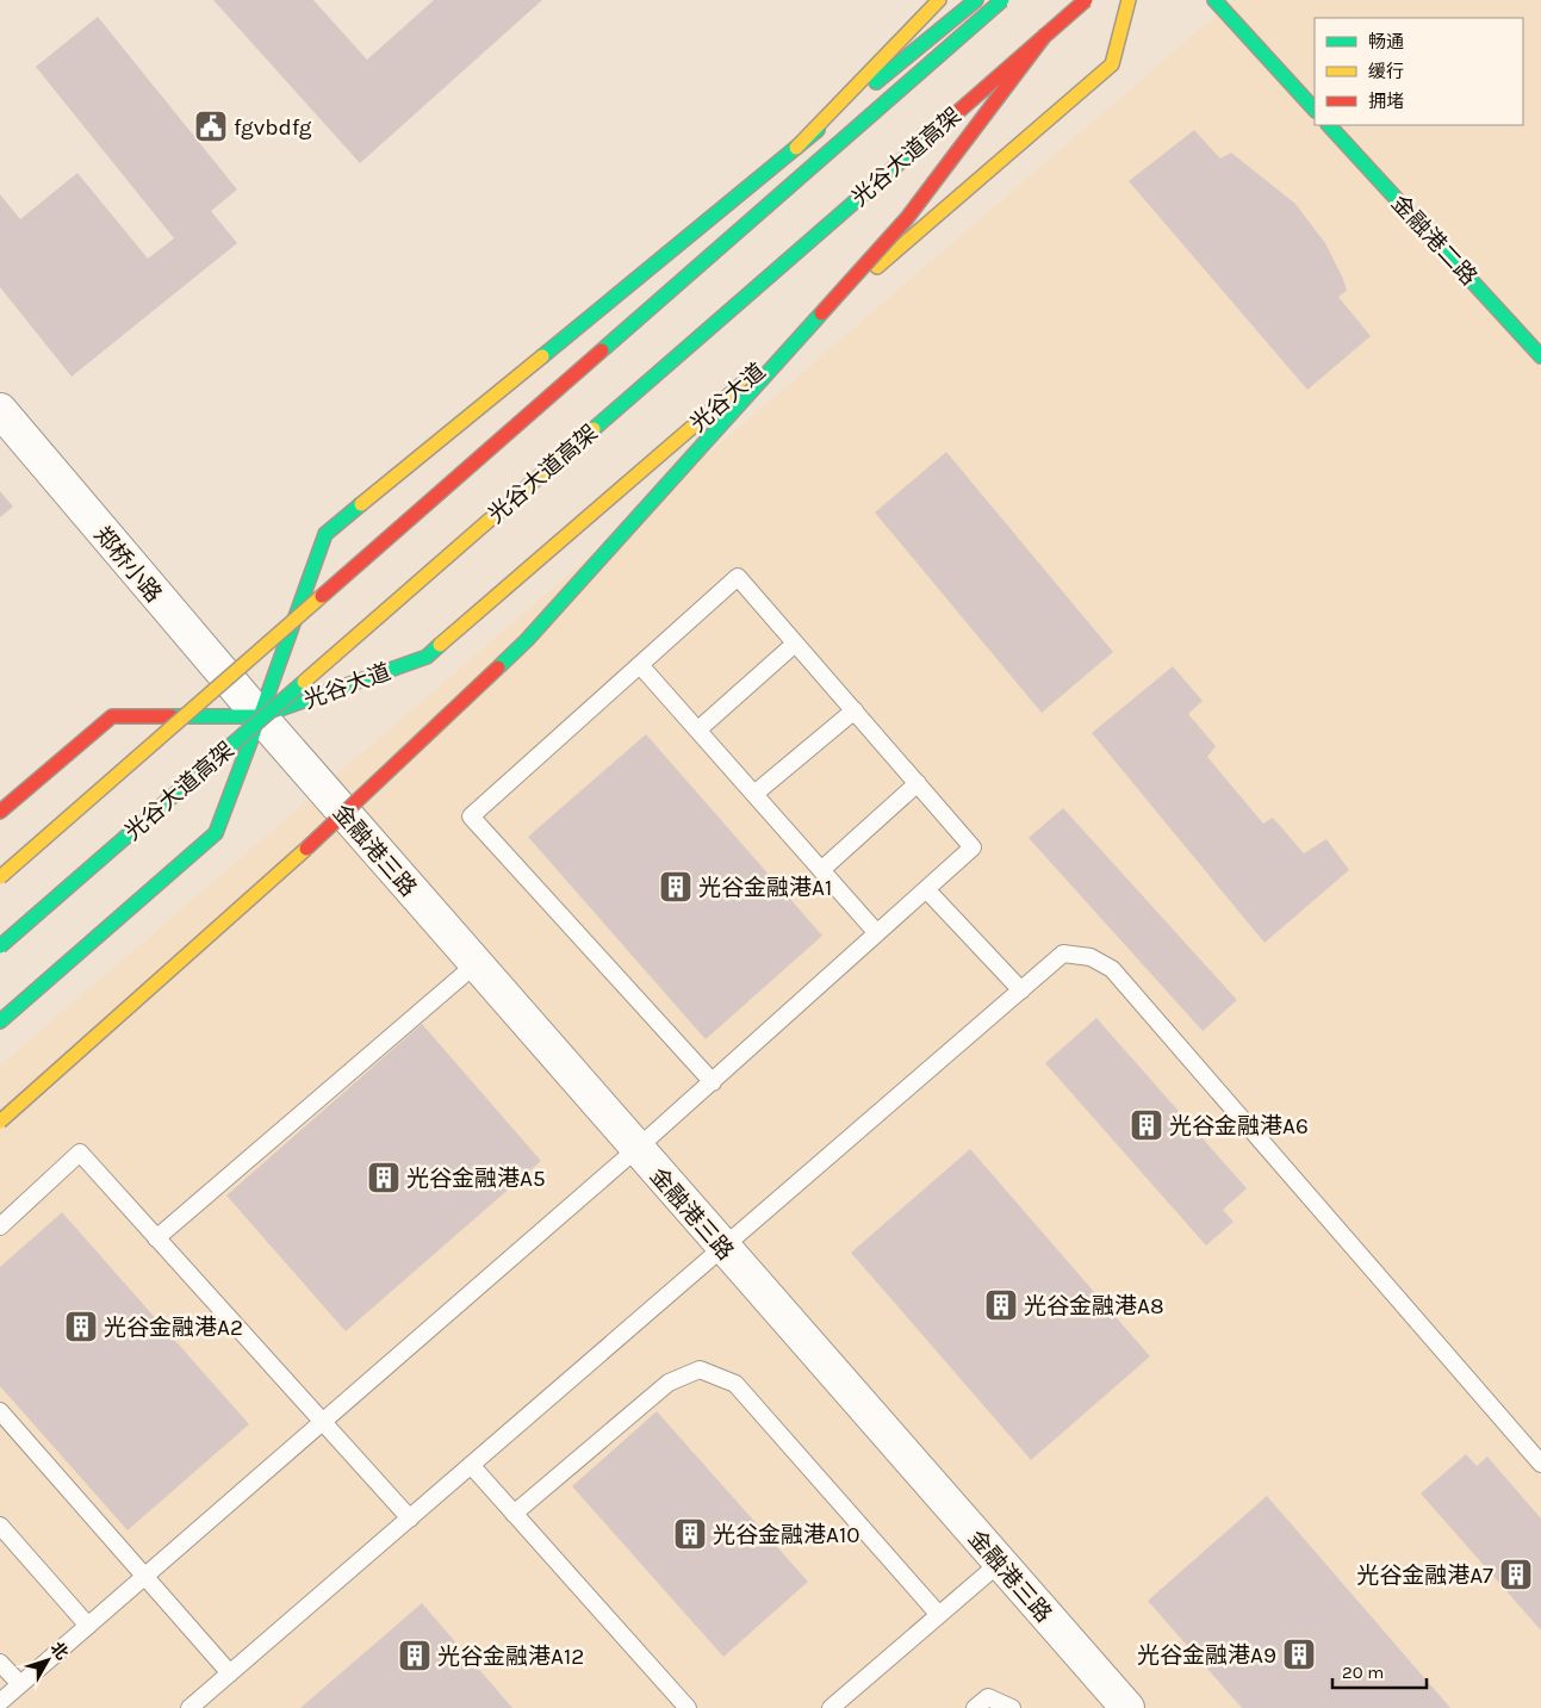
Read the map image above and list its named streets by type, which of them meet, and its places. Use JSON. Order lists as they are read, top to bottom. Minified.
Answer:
{"streets":{"main road":["光谷大道高架","金融港二路","光谷大道"],"street":["郑桥小路","金融港三路"]},"crossings":[["光谷大道","郑桥小路"],["光谷大道","金融港三路"],["郑桥小路","金融港三路"]],"places":{"public building":["fgvbdfg"],"building":["光谷金融港A1","光谷金融港A6","光谷金融港A5","光谷金融港A8","光谷金融港A2","光谷金融港A10","光谷金融港A7","光谷金融港A9","光谷金融港A12"]},"legend":["畅通","缓行","拥堵"],"scale_bar":"20 m","north":"top right"}
